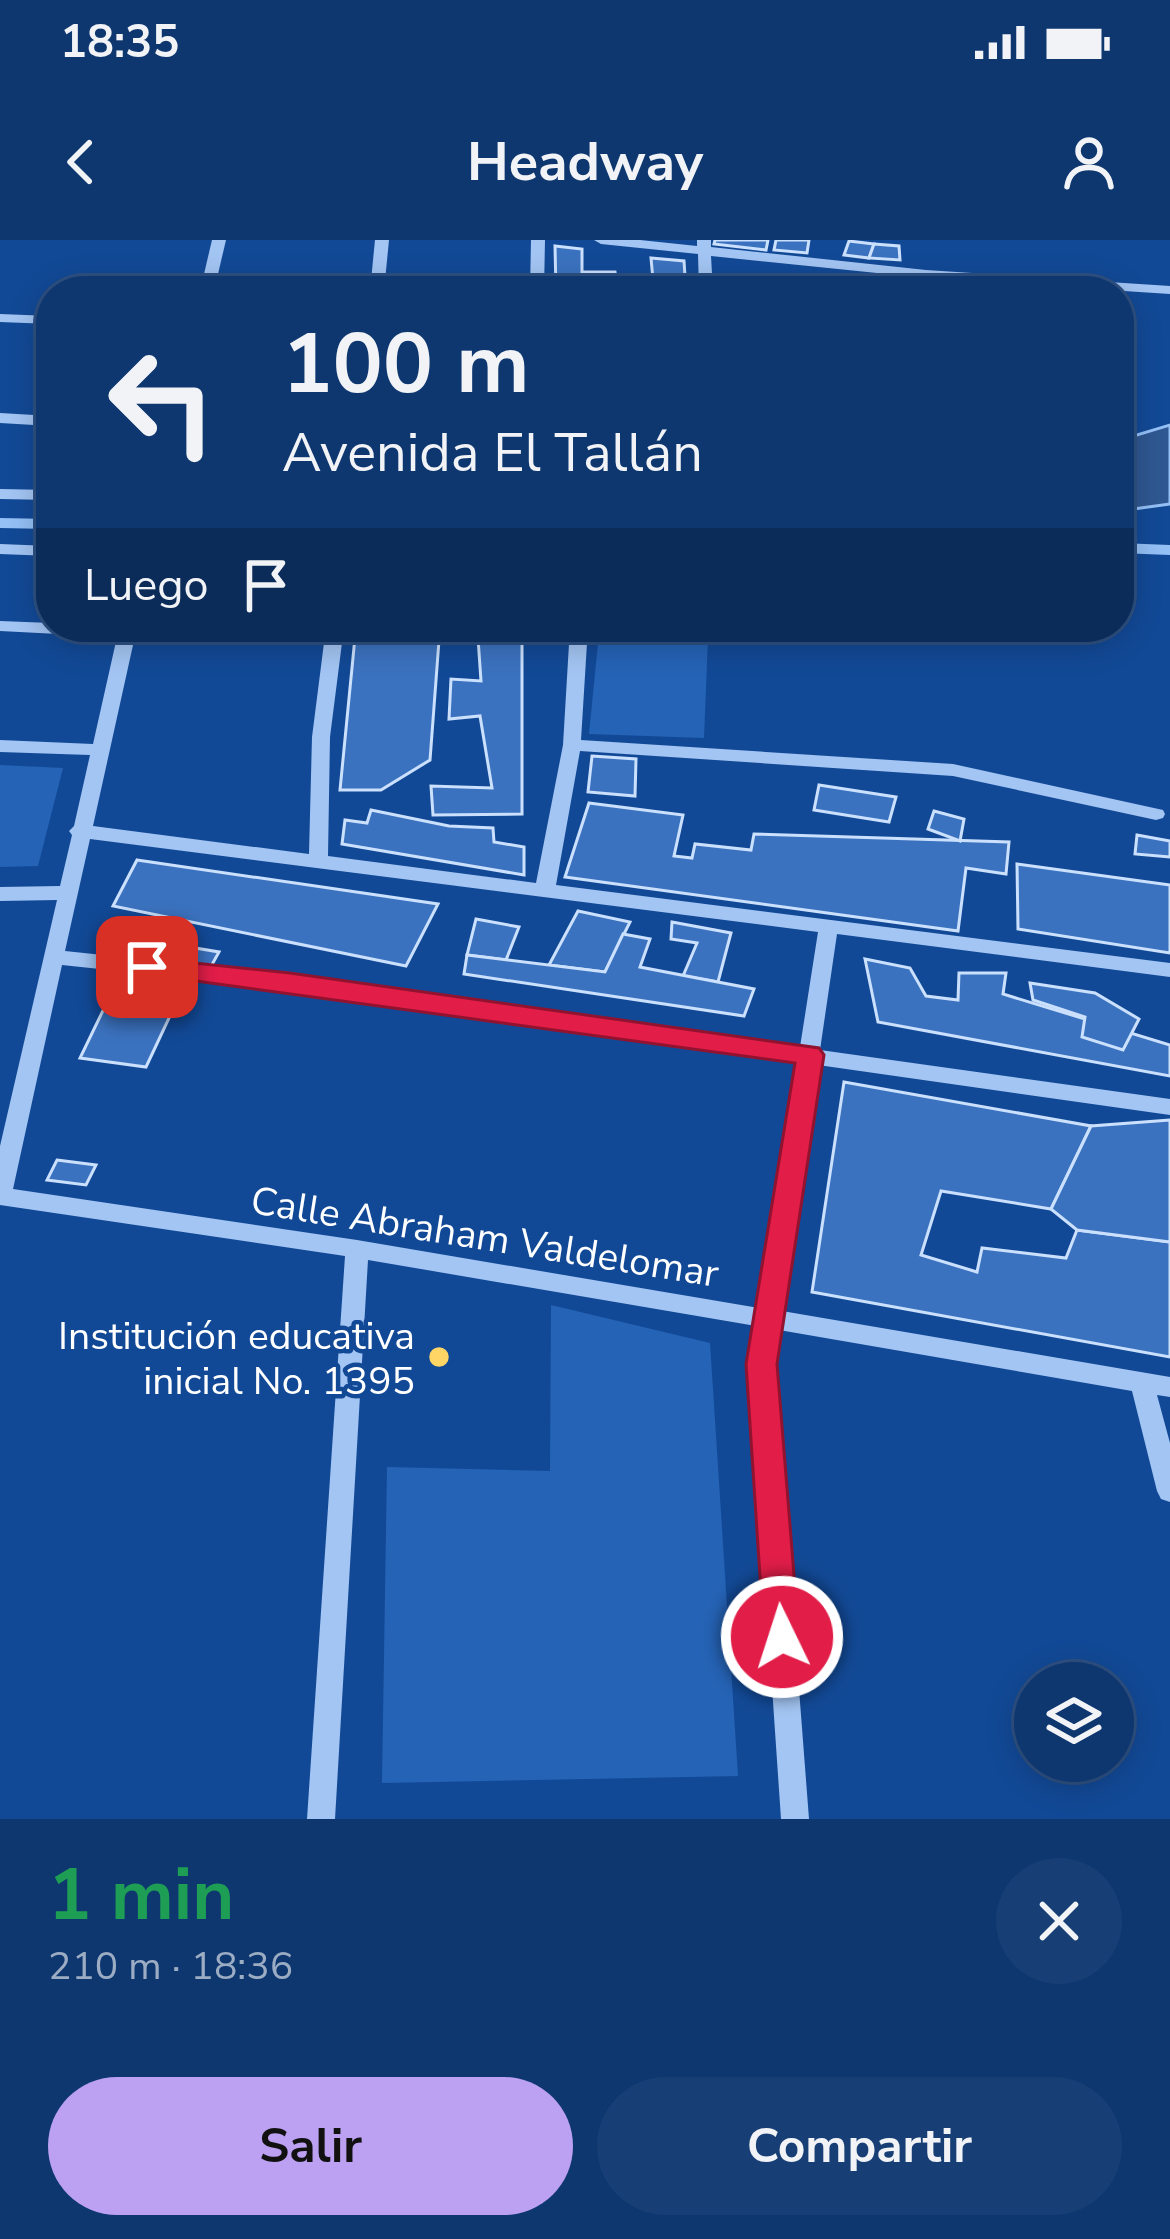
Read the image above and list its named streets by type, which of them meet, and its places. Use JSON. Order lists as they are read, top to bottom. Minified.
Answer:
{"streets":{"street":["Calle Abraham Valdelomar"]},"places":["Institución educativa inicial No. 1395"],"page":{"status":"18:35","header":"Headway","turn":["100 m","Avenida El Tallán"],"then":"Luego","heading":["1 min","210 m · 18:36"],"buttons":["Salir","Compartir"]}}
